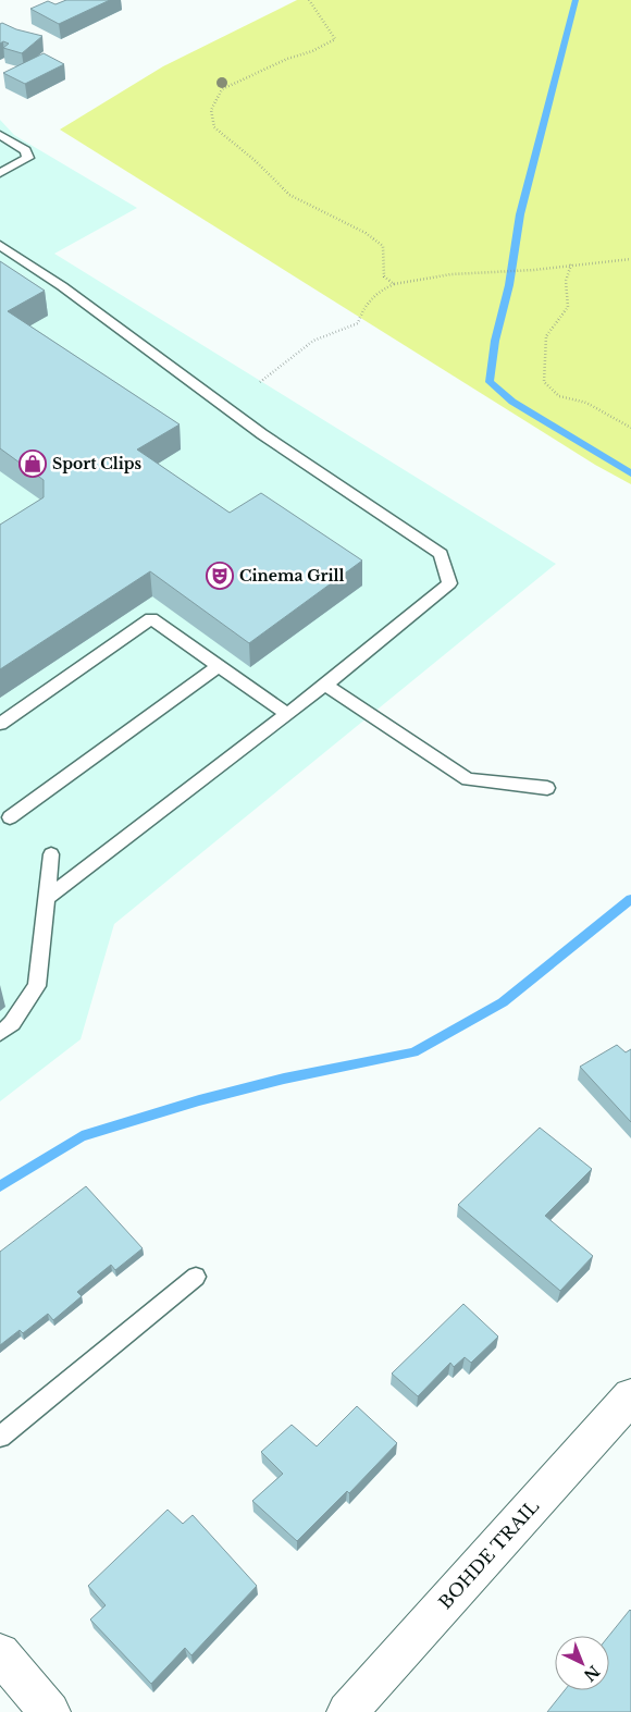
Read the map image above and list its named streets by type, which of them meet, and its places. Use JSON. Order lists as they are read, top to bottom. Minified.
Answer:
{"streets":{"street":["BOHDE TRAIL"]},"places":{"shop":["Sport Clips"],"theatre":["Cinema Grill"]},"north":"bottom right"}
